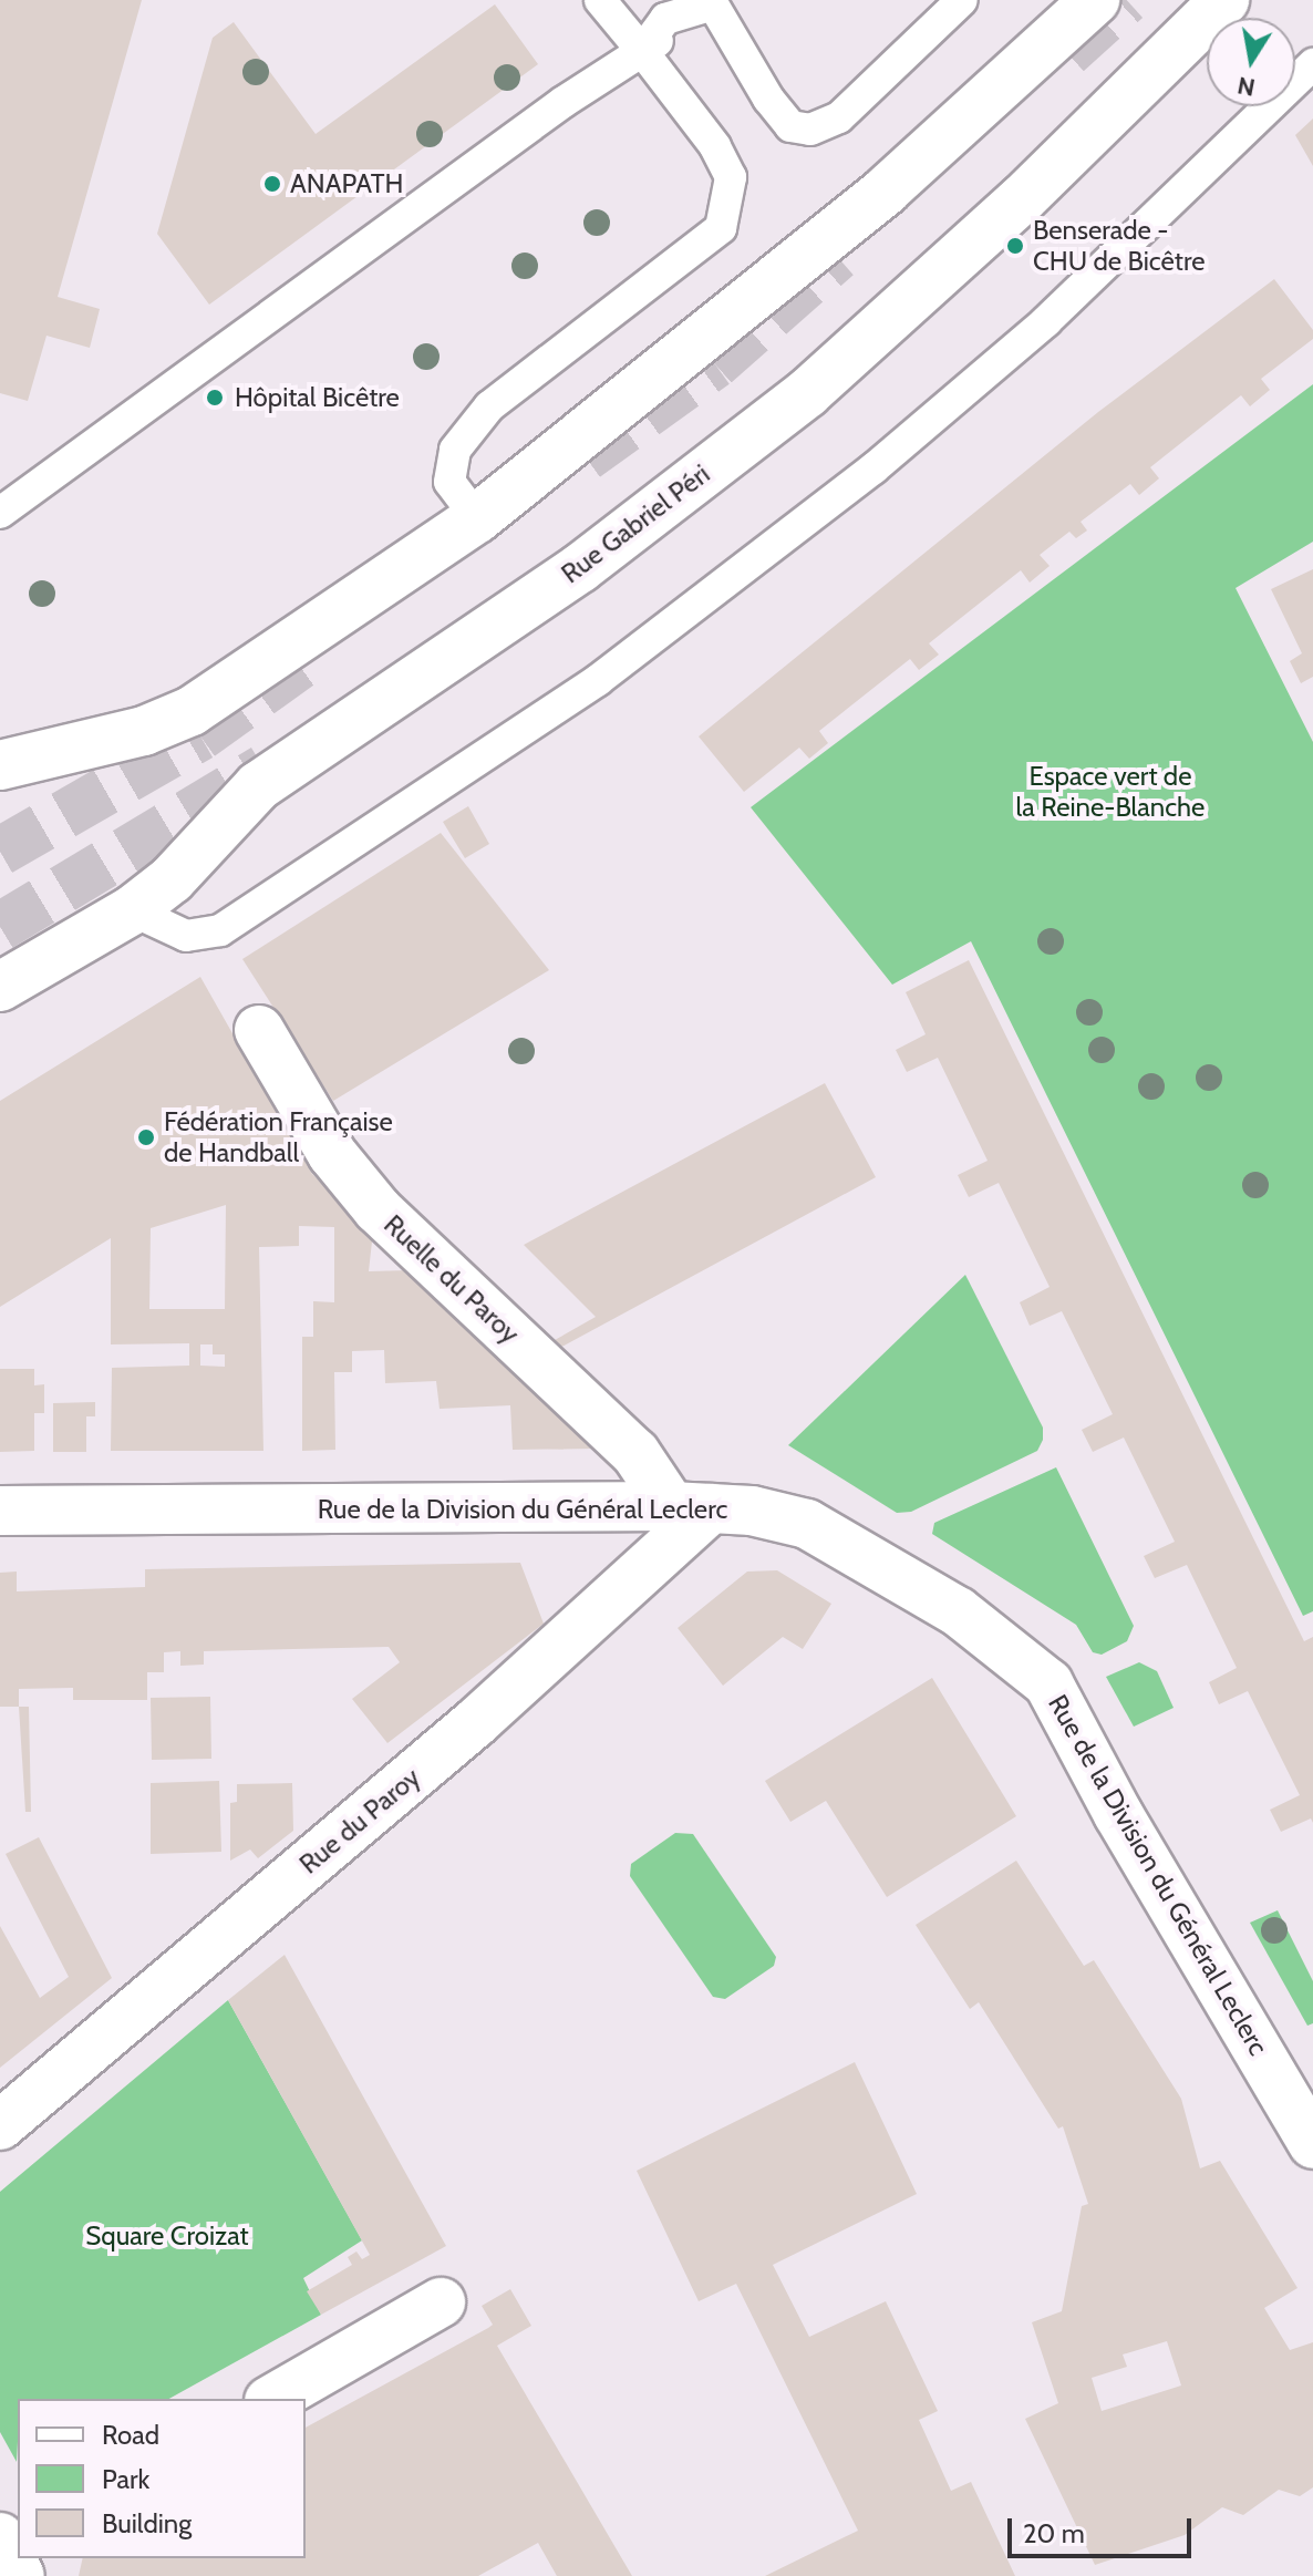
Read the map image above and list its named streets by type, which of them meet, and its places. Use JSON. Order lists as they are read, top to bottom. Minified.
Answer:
{"streets":{"street":["Rue Gabriel Péri","Ruelle du Paroy","Rue de la Division du Général Leclerc","Rue du Paroy"]},"crossings":[["Ruelle du Paroy","Rue de la Division du Général Leclerc"],["Ruelle du Paroy","Rue du Paroy"],["Rue de la Division du Général Leclerc","Rue du Paroy"]],"parks":["Espace vert de la Reine-Blanche","Square Croizat"],"places":["ANAPATH","Benserade - CHU de Bicêtre","Hôpital Bicêtre","Fédération Française de Handball"],"legend":["Road","Park","Building"],"scale_bar":"20 m","north":"bottom"}
